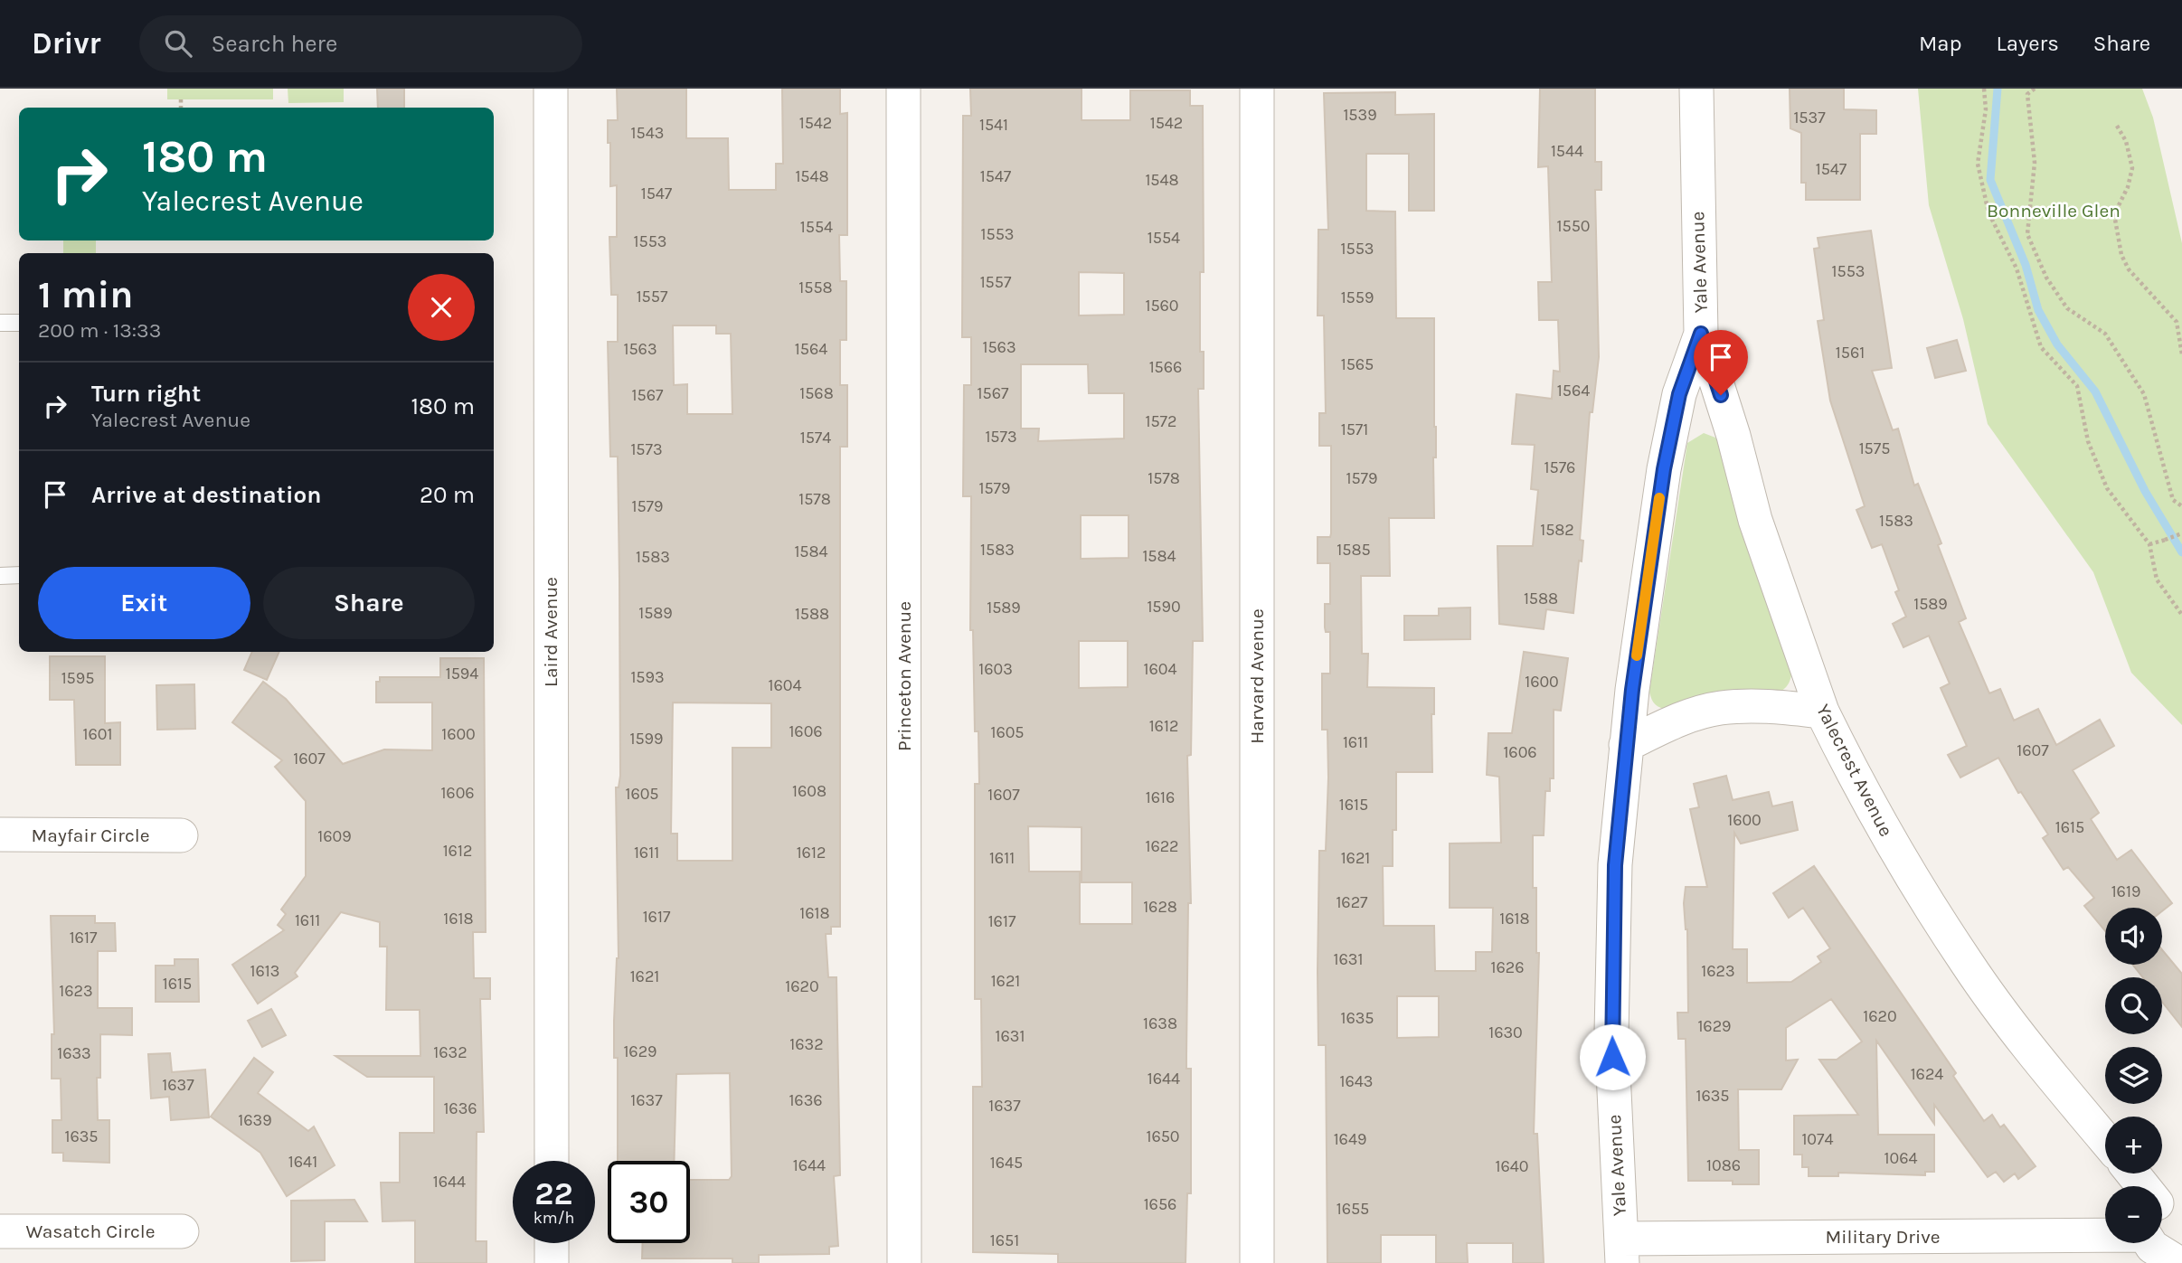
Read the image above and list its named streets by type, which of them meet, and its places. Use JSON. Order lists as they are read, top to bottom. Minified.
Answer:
{"streets":{"street":["Yale Avenue","Laird Avenue","Princeton Avenue","Harvard Avenue","Yalecrest Avenue","Mayfair Circle","Wasatch Circle","Military Drive"]},"crossings":[["Yale Avenue","Yalecrest Avenue"],["Yale Avenue","Military Drive"]],"parks":["Bonneville Glen"],"house_numbers":["1539","1537","1542","1542","1541","1543","1544","1547","1548","1547","1548","1547","1550","1554","1553","1554","1553","1553","1553","1557","1558","1557","1559","1560","1563","1563","1564","1561","1565","1566","1564","1568","1567","1567","1572","1571","1573","1574","1575","1573","1576","1578","1579","1579","1578","1579","1583","1582","1583","1585","1584","1584","1583","1588","1589","1590","1589","1589","1588","1603","1604","1594","1593","1595","1600","1604","1612","1606","1605","1601","1600","1599","1611","1607","1606","1607","1608","1606","1605","1607","1616","1615","1600","1615","1609","1622","1612","1611","1612","1611","1621","1619","1627","1628","1618","1617","1618","1618","1611","1617","1617","1631","1626","1613","1623","1621","1621","1615","1620","1623","1620","1635","1638","1629","1630","1631","1632","1629","1632","1633","1624","1644","1643","1637","1635","1637","1636","1637","1636","1639","1635","1650","1649","1074","1064","1641","1645","1644","1086","1640","1644","1656","1655","1651"],"page":{"header":"Drivr","search":"Search here","nav":["Map","Layers","Share"],"turn":["180 m","Yalecrest Avenue"],"heading":["1 min","200 m · 13:33"],"list":[{"name":"Turn right","note":"Yalecrest Avenue","value":"180 m"},{"name":"Arrive at destination","value":"20 m"}],"buttons":["Exit","Share"],"map_buttons":["+","−"],"speed":"22 km/h","limit":"30"}}
